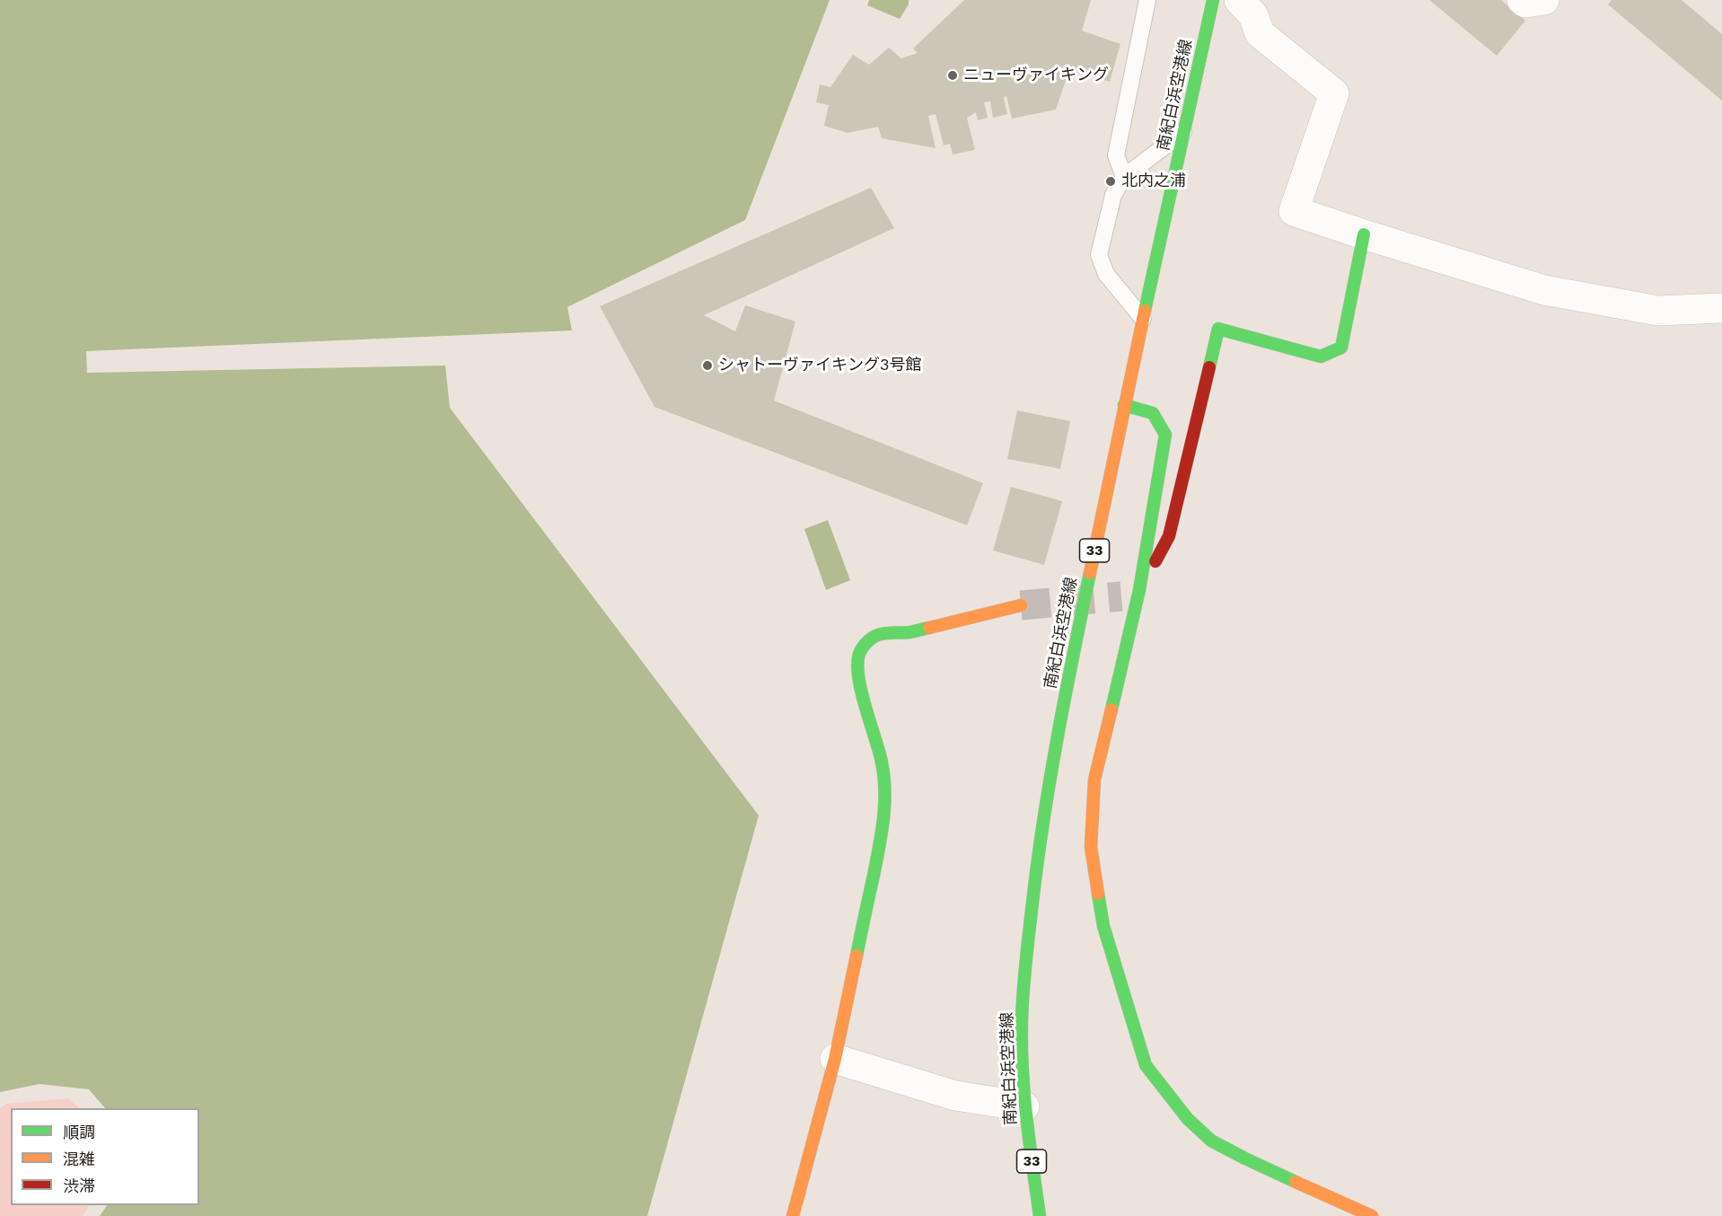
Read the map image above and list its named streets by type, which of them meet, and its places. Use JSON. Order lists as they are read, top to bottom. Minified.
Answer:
{"streets":{"street":["南紀白浜空港線","33"]},"places":["ニューヴァイキング","北内之浦","シャトーヴァイキング3号館"],"legend":["順調","混雑","渋滞"]}
